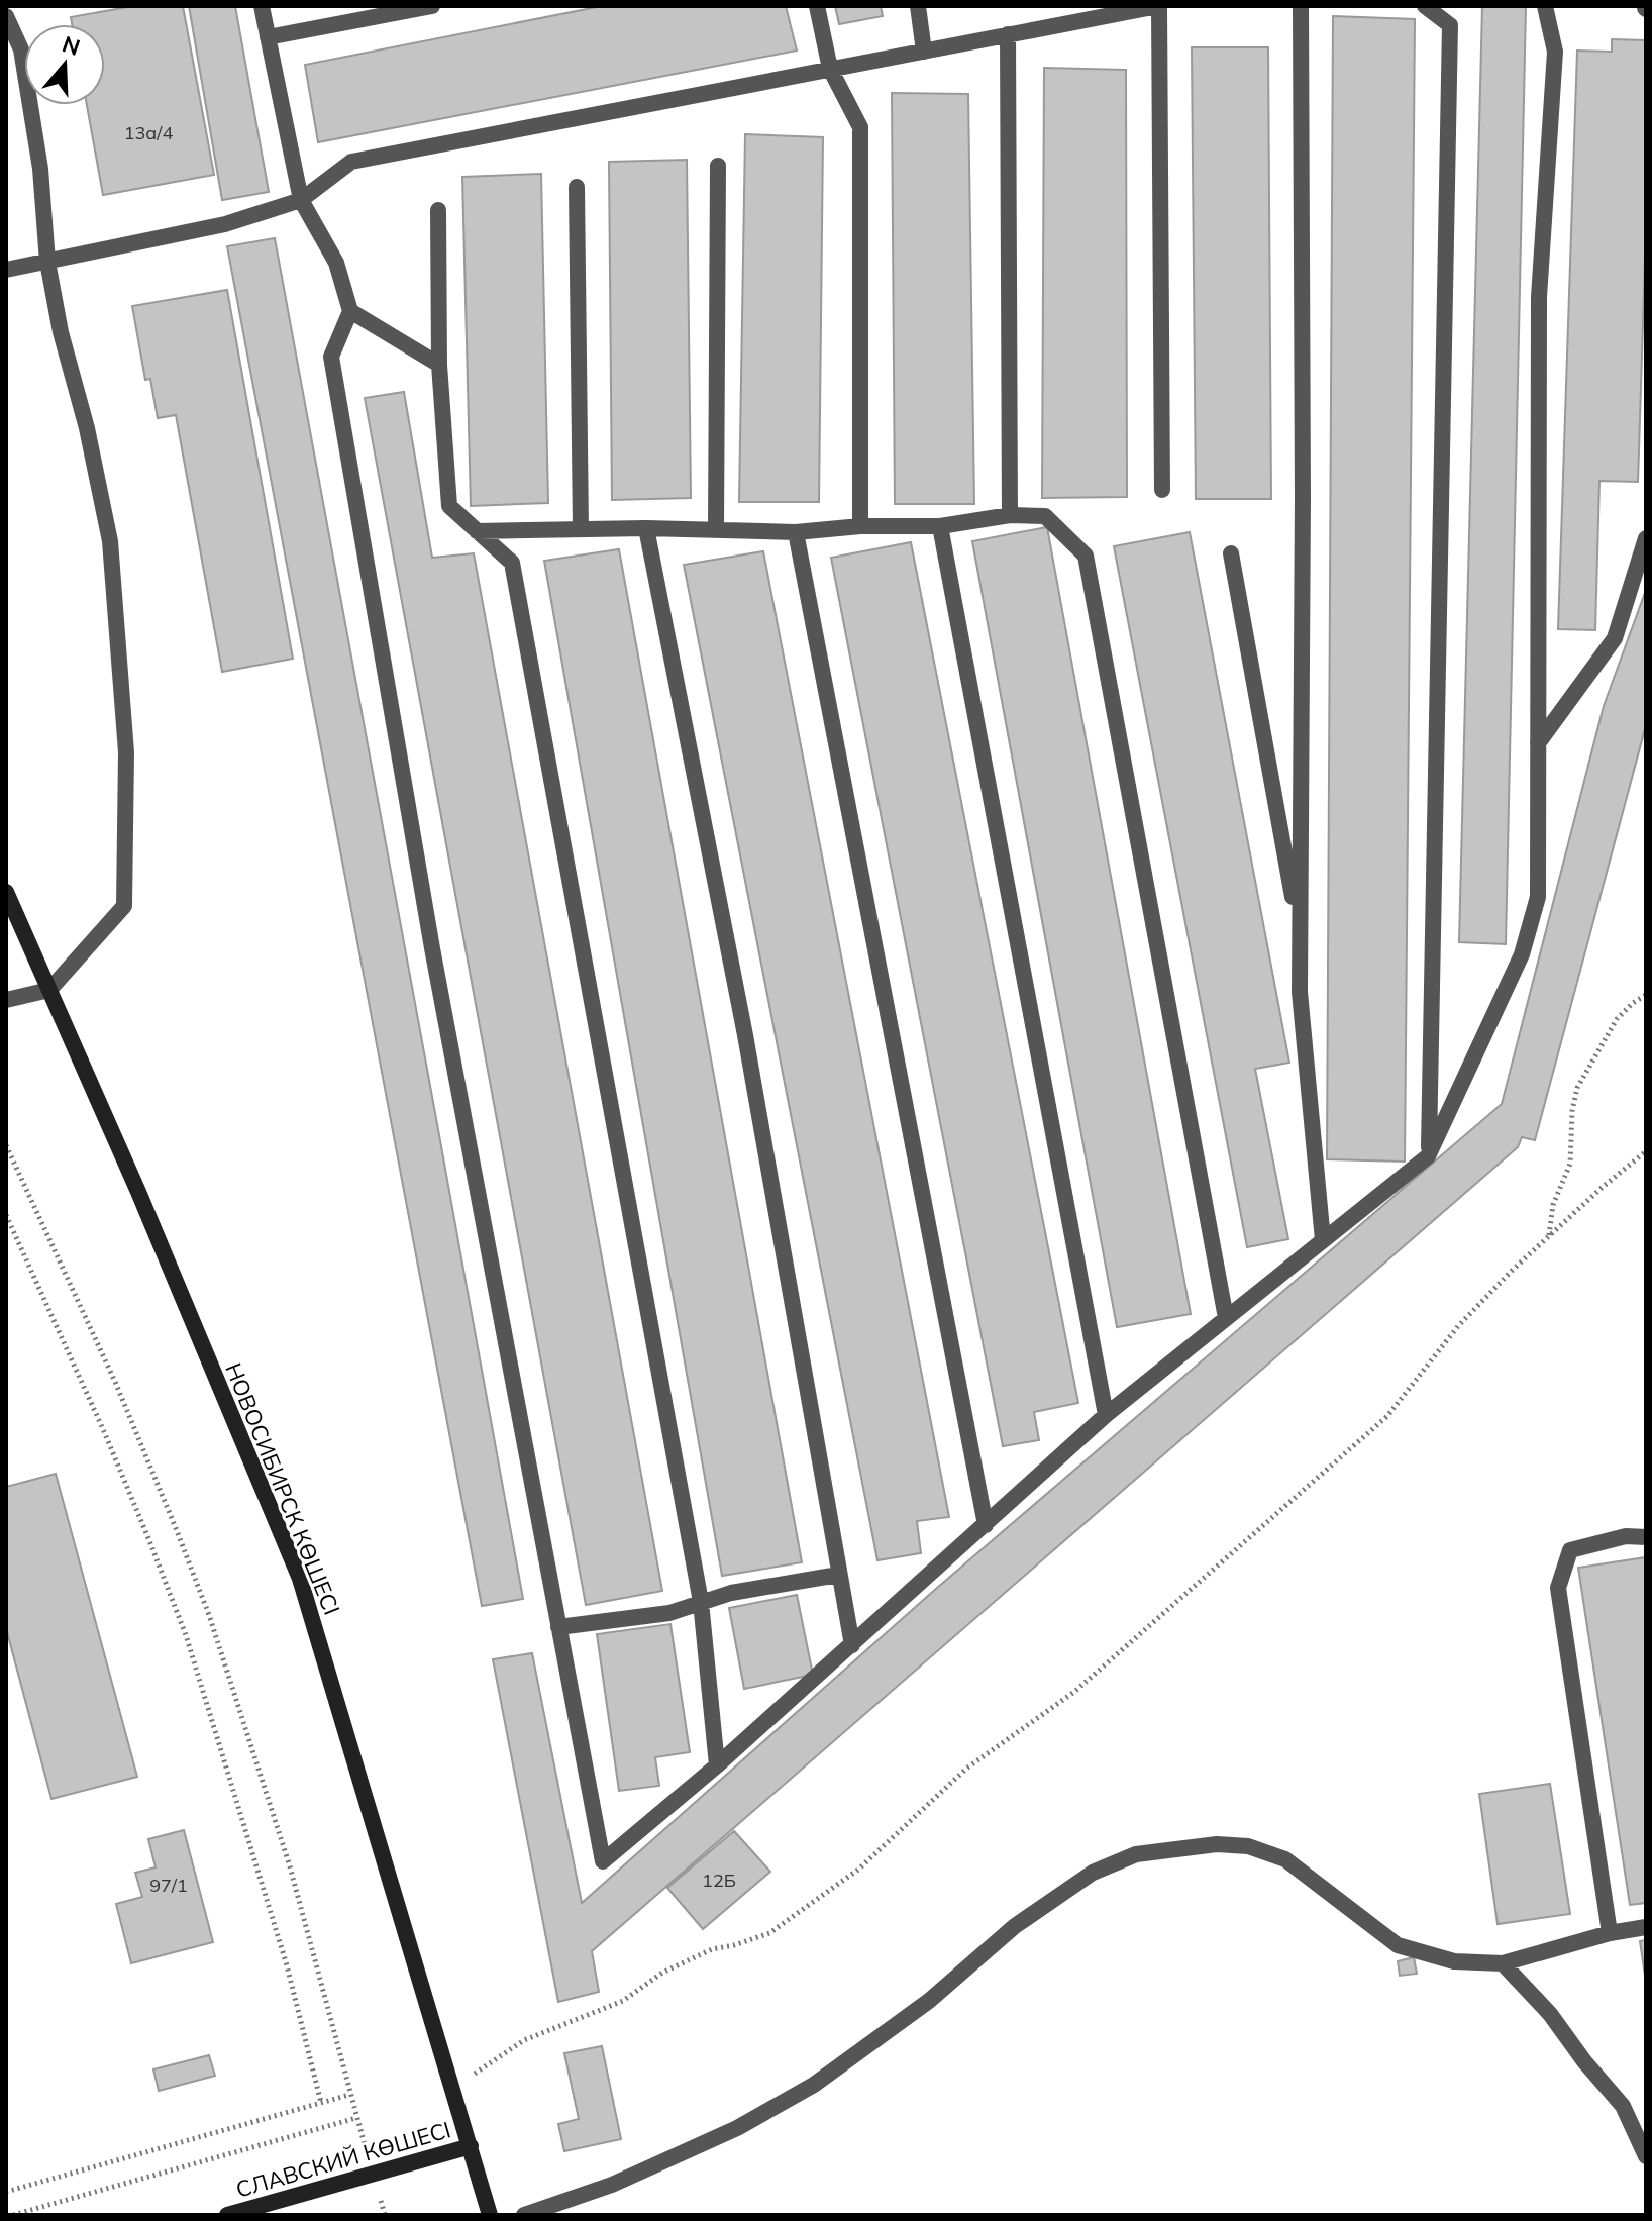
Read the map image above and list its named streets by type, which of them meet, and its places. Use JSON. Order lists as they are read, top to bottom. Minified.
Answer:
{"streets":{"main road":["НОВОСИБИРСК КӨШЕСІ","СЛАВСКИЙ КӨШЕСІ"]},"crossings":[["НОВОСИБИРСК КӨШЕСІ","СЛАВСКИЙ КӨШЕСІ"]],"house_numbers":["13а/4","12Б","97/1"],"north":"top"}
